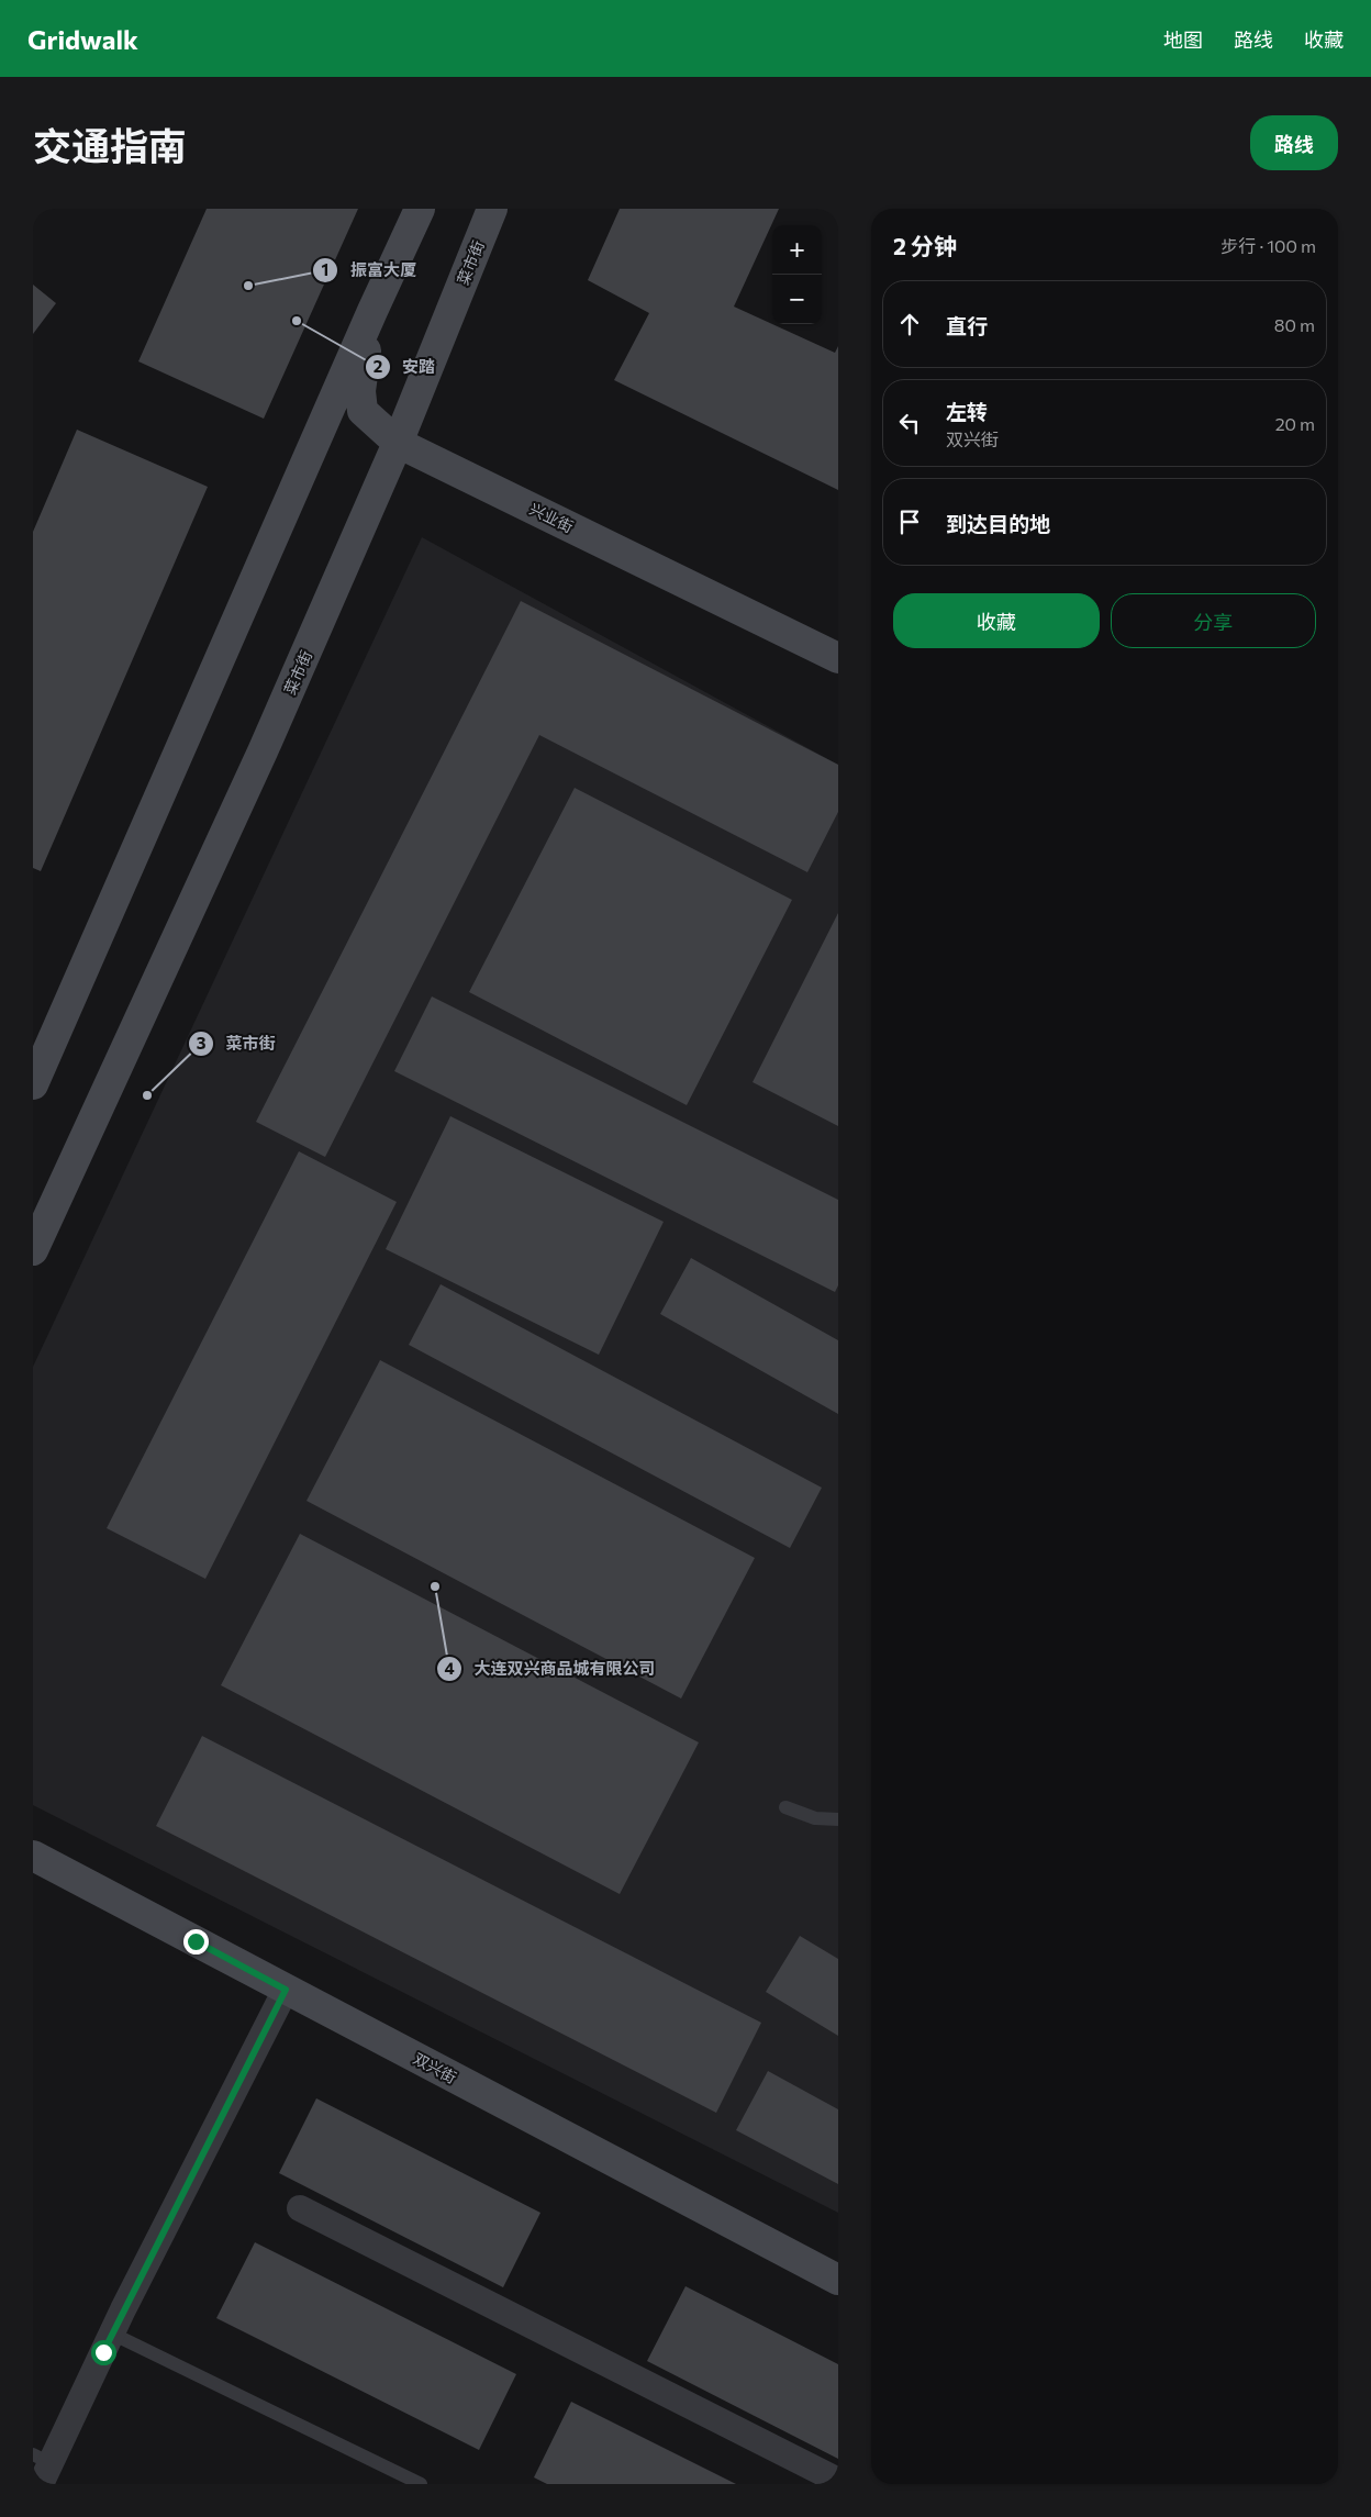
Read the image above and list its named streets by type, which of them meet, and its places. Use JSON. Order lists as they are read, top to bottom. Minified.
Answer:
{"streets":{"main road":["菜市街","兴业街","双兴街"]},"crossings":[["菜市街","兴业街"]],"places":["振富大厦","安踏","菜市街","大连双兴商品城有限公司"],"page":{"header":"Gridwalk","nav":["地图","路线","收藏"],"title":"交通指南","buttons":["路线",["收藏","分享"]],"heading":["2 分钟","步行 · 100 m"],"map_buttons":["+","−"],"list":[["直行","80 m"],["左转","双兴街","20 m"],"到达目的地"]}}
